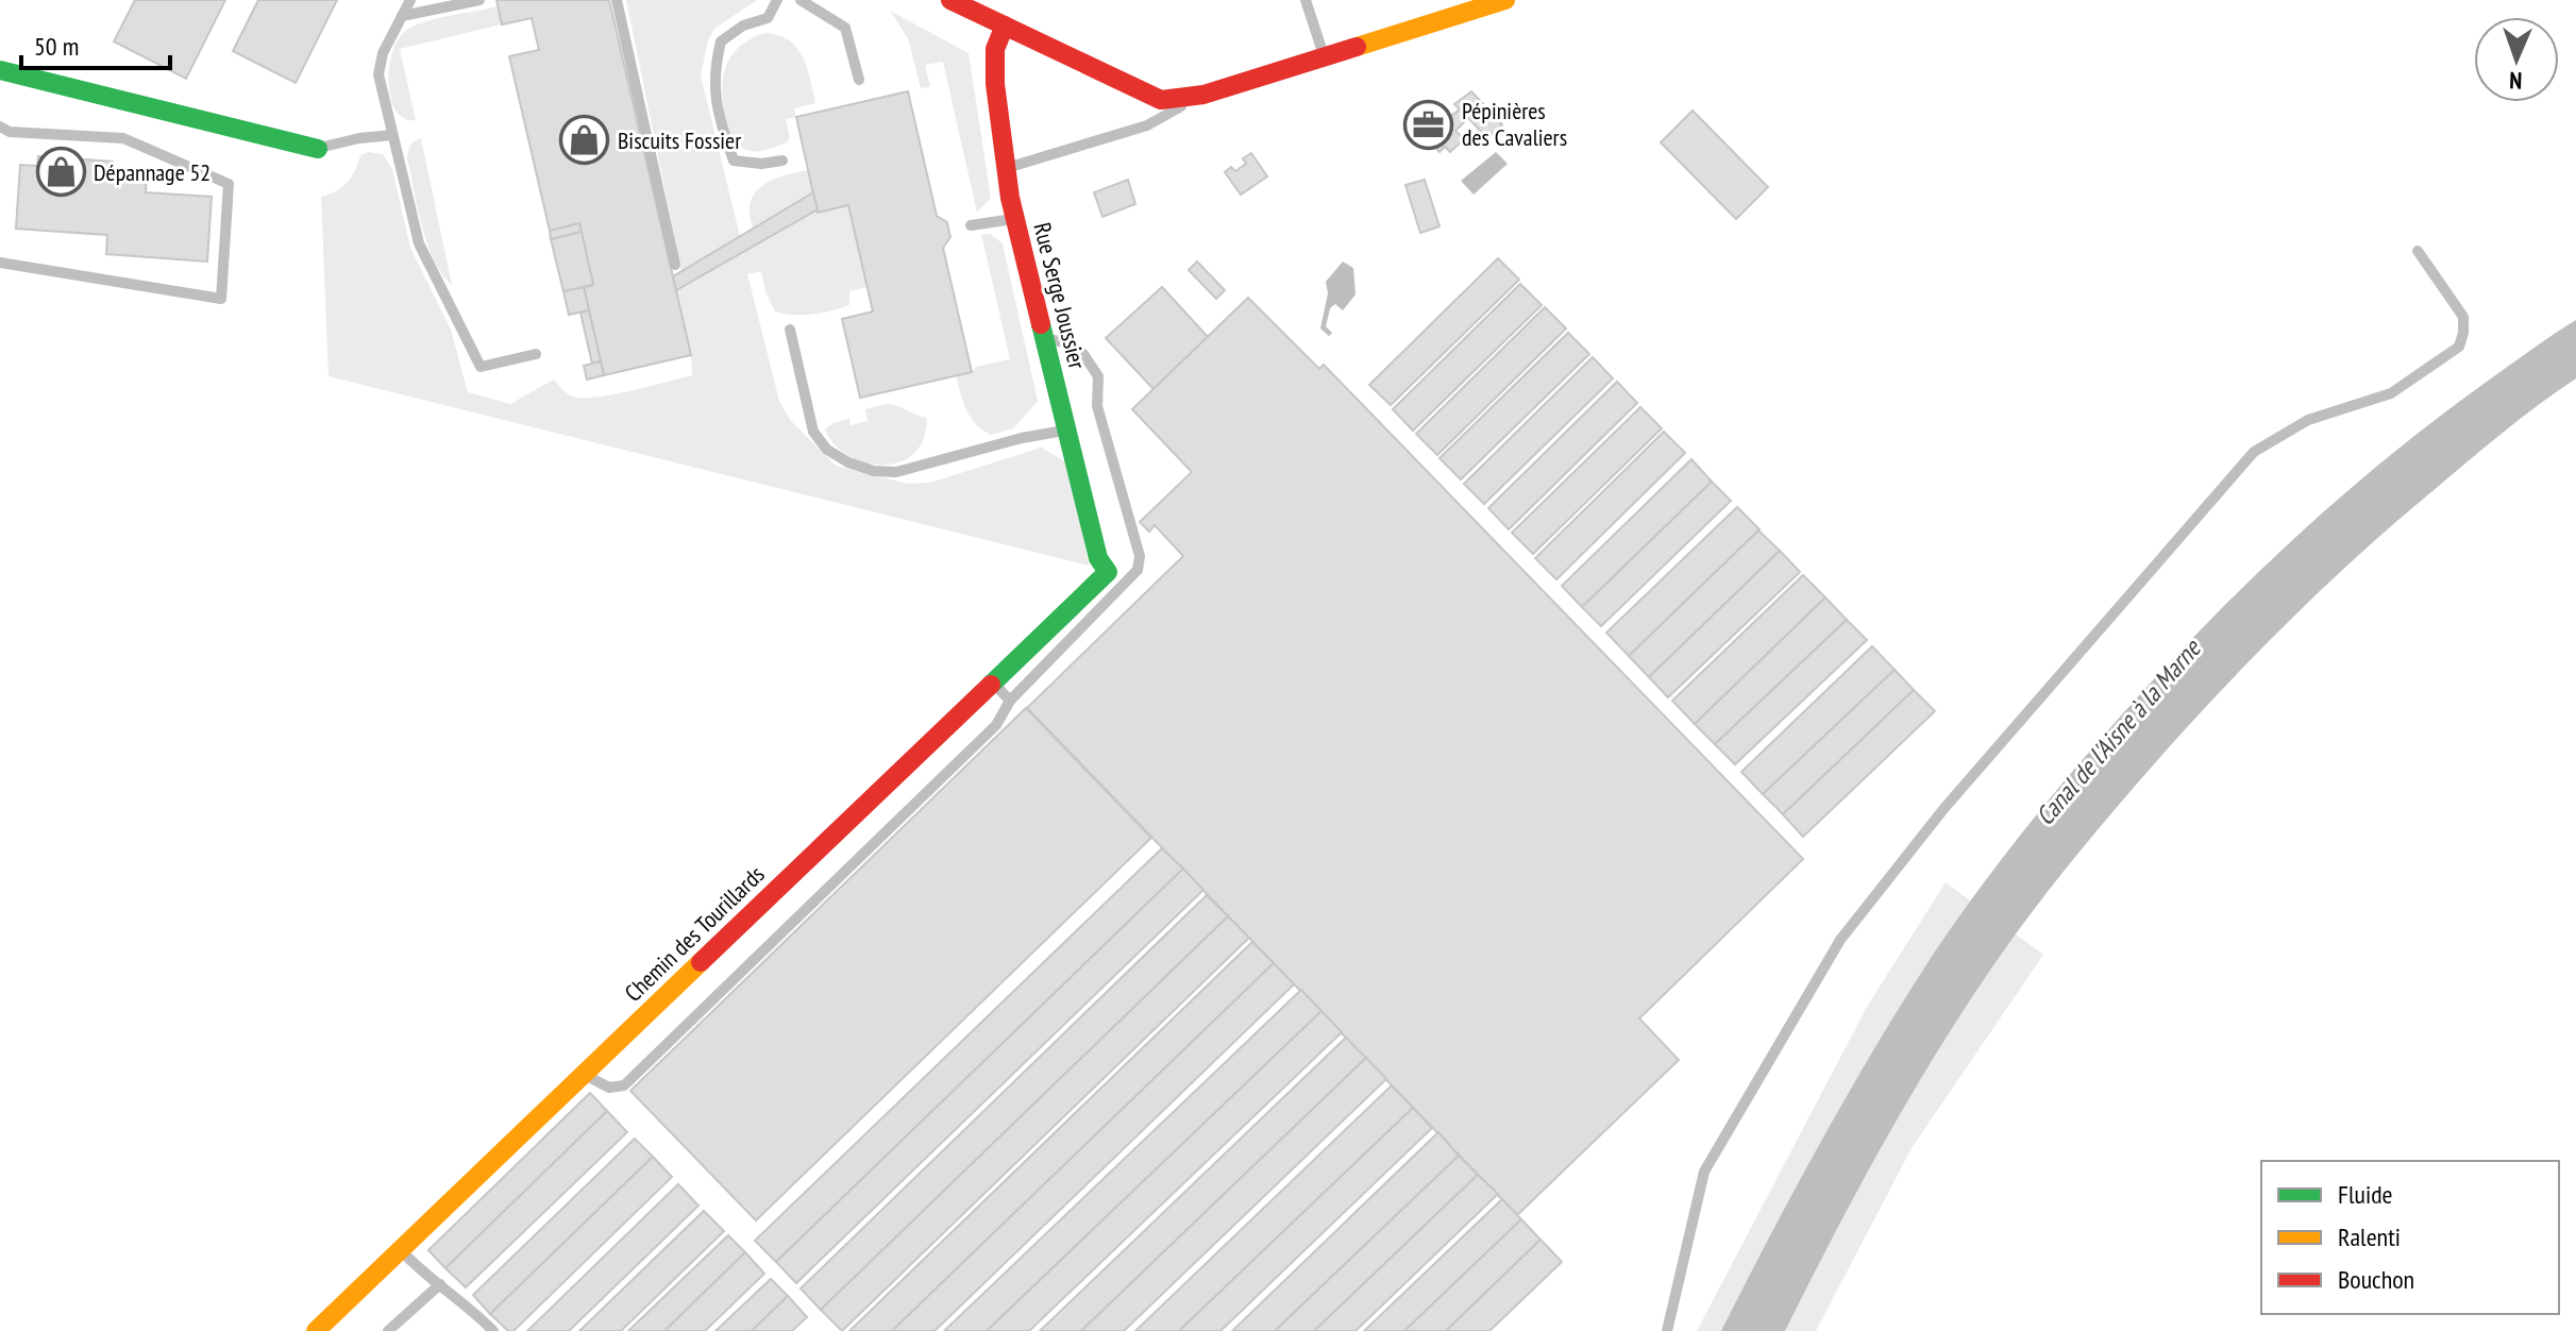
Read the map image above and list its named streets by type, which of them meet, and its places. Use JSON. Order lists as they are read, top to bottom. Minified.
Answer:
{"streets":{"street":["Rue Serge Joussier","Chemin des Tourillards"]},"crossings":[["Rue Serge Joussier","Chemin des Tourillards"]],"water":["Canal de l'Aisne à la Marne"],"places":{"office":["Pépinières des Cavaliers"],"shop":["Biscuits Fossier","Dépannage 52"]},"legend":["Fluide","Ralenti","Bouchon"],"scale_bar":"50 m","north":"bottom"}
